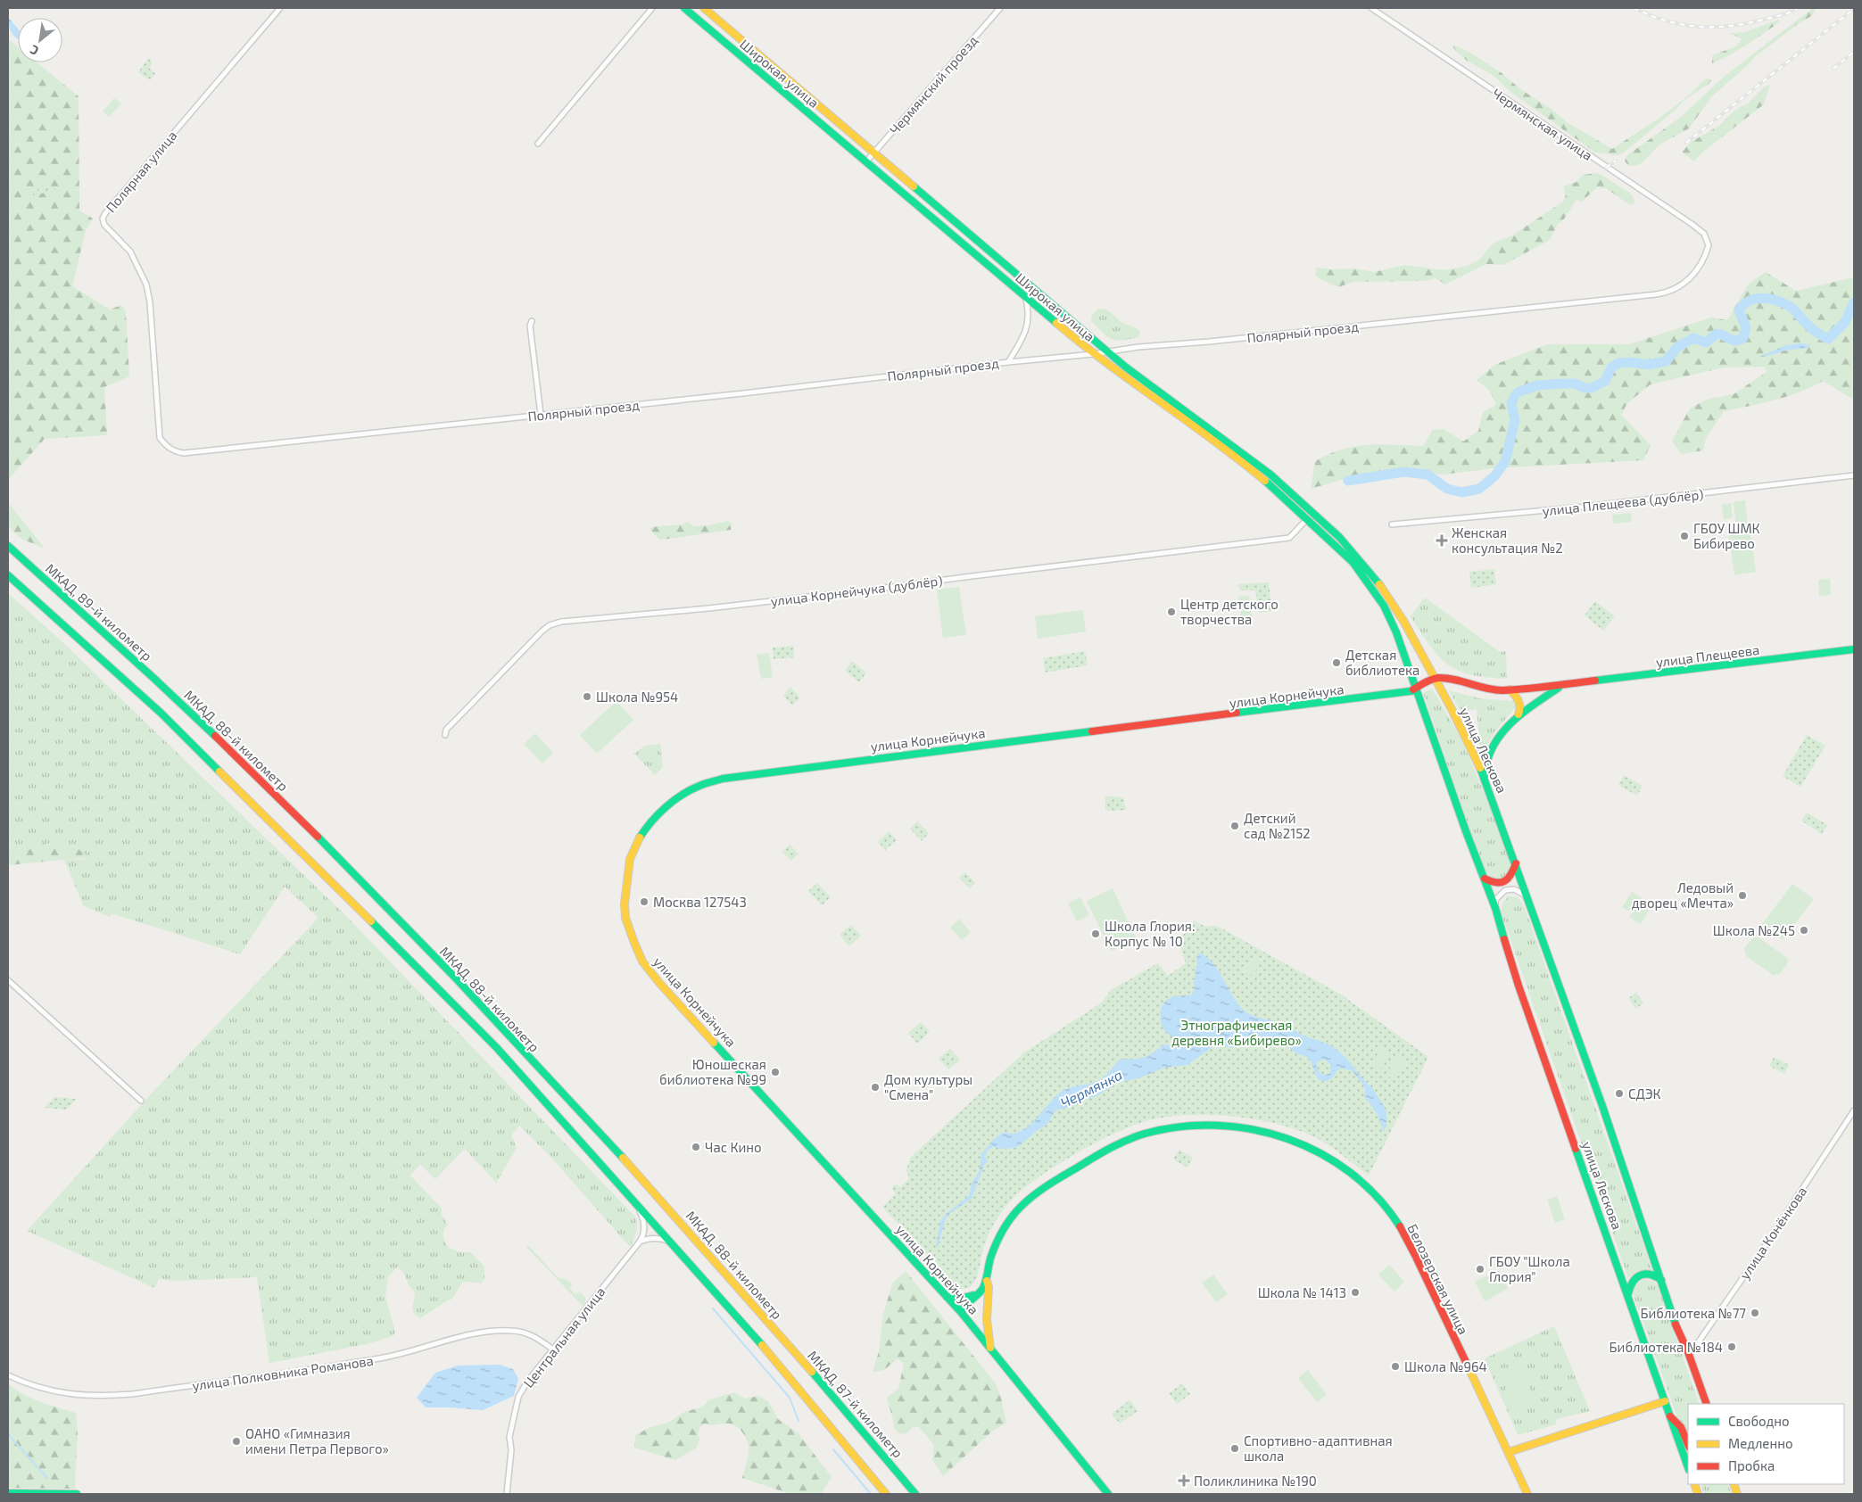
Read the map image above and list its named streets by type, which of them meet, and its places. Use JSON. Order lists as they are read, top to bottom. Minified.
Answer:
{"streets":{"main road":["Широкая улица","МКАД, 89-й километр","улица Плещеева","улица Корнейчука","МКАД, 88-й километр","улица Лескова","Белозерская улица","МКАД, 87-й километр"],"street":["Чермянский проезд","Чермянская улица","Полярная улица","Полярный проезд","улица Плещеева (дублёр)","улица Корнейчука (дублёр)","улица Конёнкова","Центральная улица","улица Полковника Романова"]},"crossings":[["Широкая улица","Чермянский проезд"],["Широкая улица","Полярный проезд"],["Широкая улица","улица Корнейчука (дублёр)"],["Широкая улица","улица Лескова"],["Чермянская улица","Полярный проезд"],["Полярная улица","Полярный проезд"],["МКАД, 89-й километр","МКАД, 88-й километр"],["улица Плещеева","улица Лескова"],["улица Корнейчука","улица Лескова"],["улица Корнейчука","Белозерская улица"],["МКАД, 88-й километр","МКАД, 87-й километр"],["улица Лескова","улица Конёнкова"],["Центральная улица","улица Полковника Романова"]],"water":["Чермянка"],"parks":["Этнографическая деревня «Бибирево»"],"places":{"other":["ГБОУ ШМК Бибирево","Центр детского творчества","Детская библиотека","Школа №954","Детский сад №2152","Ледовый дворец «Мечта»","Москва 127543","Школа №245","Школа Глория. Корпус № 10","Юношеская библиотека №99","Дом культуры \"Смена\"","СДЭК","Час Кино","ГБОУ \"Школа Глория\"","Школа № 1413","Библиотека №77","Библиотека №184","Школа №964","ОАНО «Гимназия имени Петра Первого»","Спортивно-адаптивная школа"],"health":["Женская консультация №2","Поликлиника №190"]},"legend":["Свободно","Медленно","Пробка"],"north":"bottom left"}
